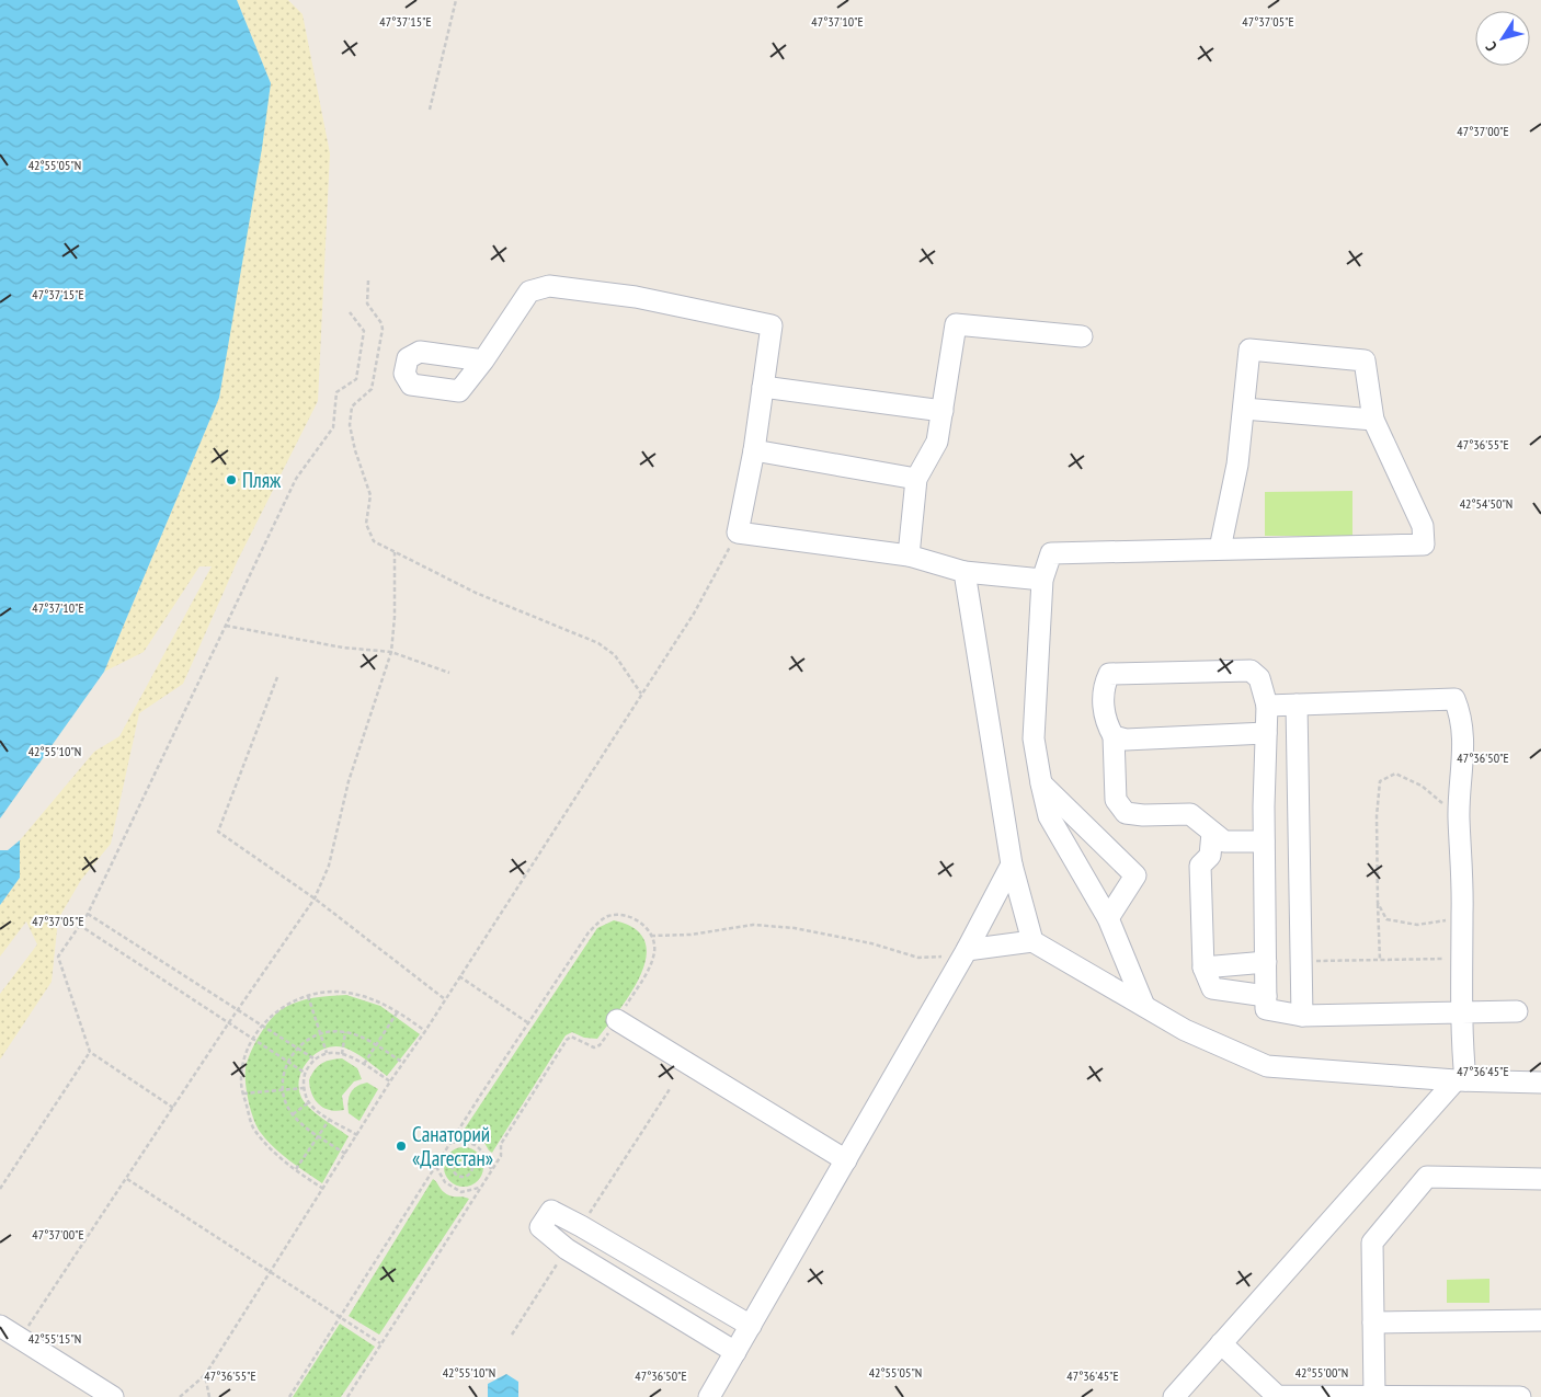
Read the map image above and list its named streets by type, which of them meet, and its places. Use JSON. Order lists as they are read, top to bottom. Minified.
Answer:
{"places":["Пляж","Санаторий «Дагестан»"],"north":"bottom left","coordinates":["47°37'15\"E","47°37'05\"E","47°37'10\"E","47°37'00\"E","42°55'05\"N","47°36'55\"E","42°54'50\"N","42°55'10\"N","47°36'50\"E","47°36'45\"E","42°55'15\"N","42°55'00\"N"]}
